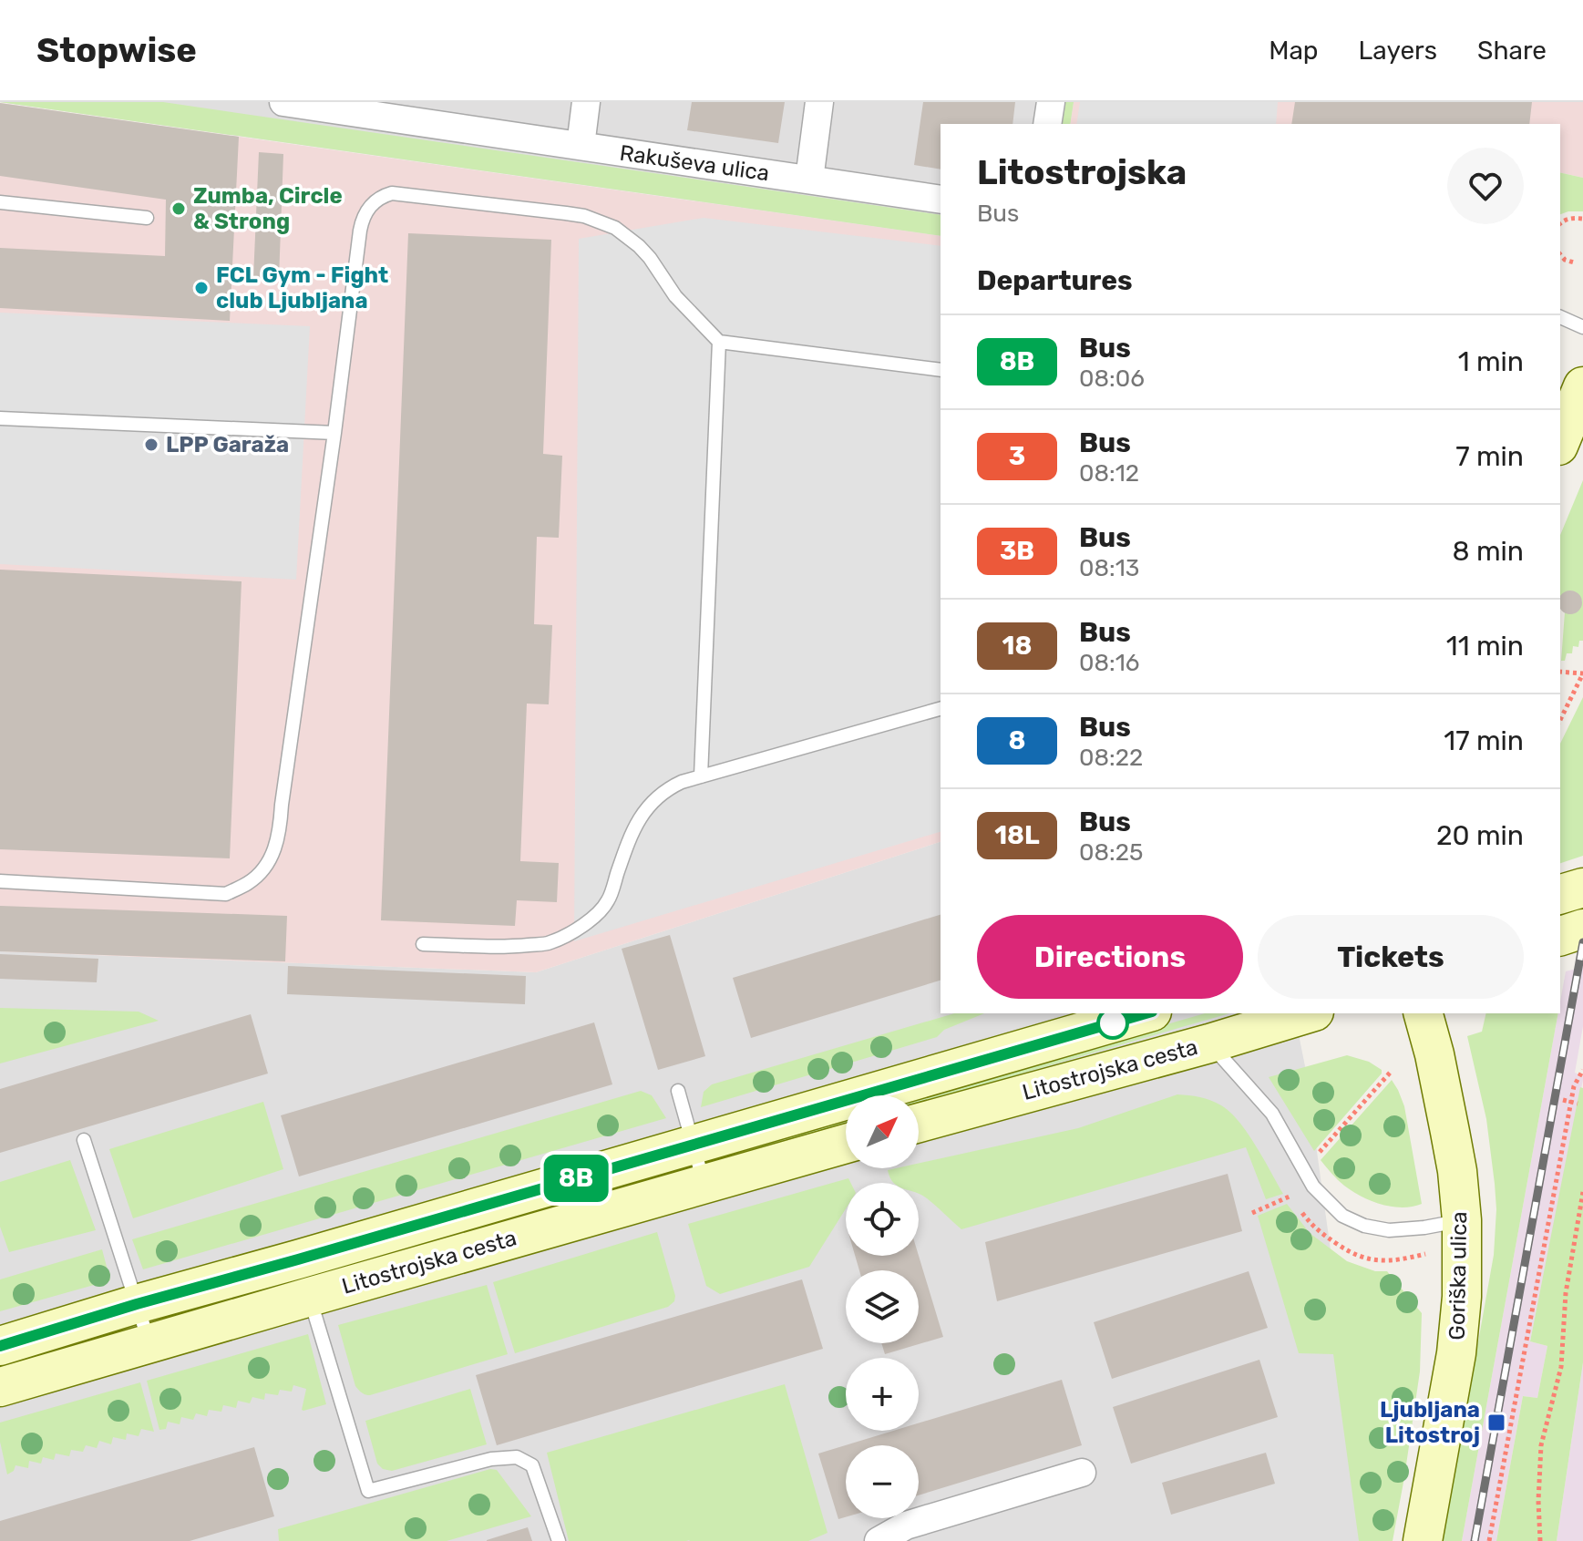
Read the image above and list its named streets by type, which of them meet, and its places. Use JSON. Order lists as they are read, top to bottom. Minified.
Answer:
{"streets":{"main road":["Litostrojska cesta","Goriška ulica"],"street":["Rakuševa ulica"]},"places":{"other":["Zumba, Circle & Strong","FCL Gym - Fight club Ljubljana","LPP Garaža"],"transit":["Ljubljana Litostroj"]},"lines":["bus line 8B"],"north":"top right","page":{"header":"Stopwise","nav":["Map","Layers","Share"],"on_map":"8B","heading":[["Litostrojska","Bus"],"Departures"],"list":[{"mark":"8B","name":"Bus","note":"08:06","value":"1 min"},{"mark":"3","name":"Bus","note":"08:12","value":"7 min"},{"mark":"3B","name":"Bus","note":"08:13","value":"8 min"},{"mark":"18","name":"Bus","note":"08:16","value":"11 min"},{"mark":"8","name":"Bus","note":"08:22","value":"17 min"},{"mark":"18L","name":"Bus","note":"08:25","value":"20 min"}],"buttons":["Directions","Tickets"],"map_buttons":["+","−"]}}
